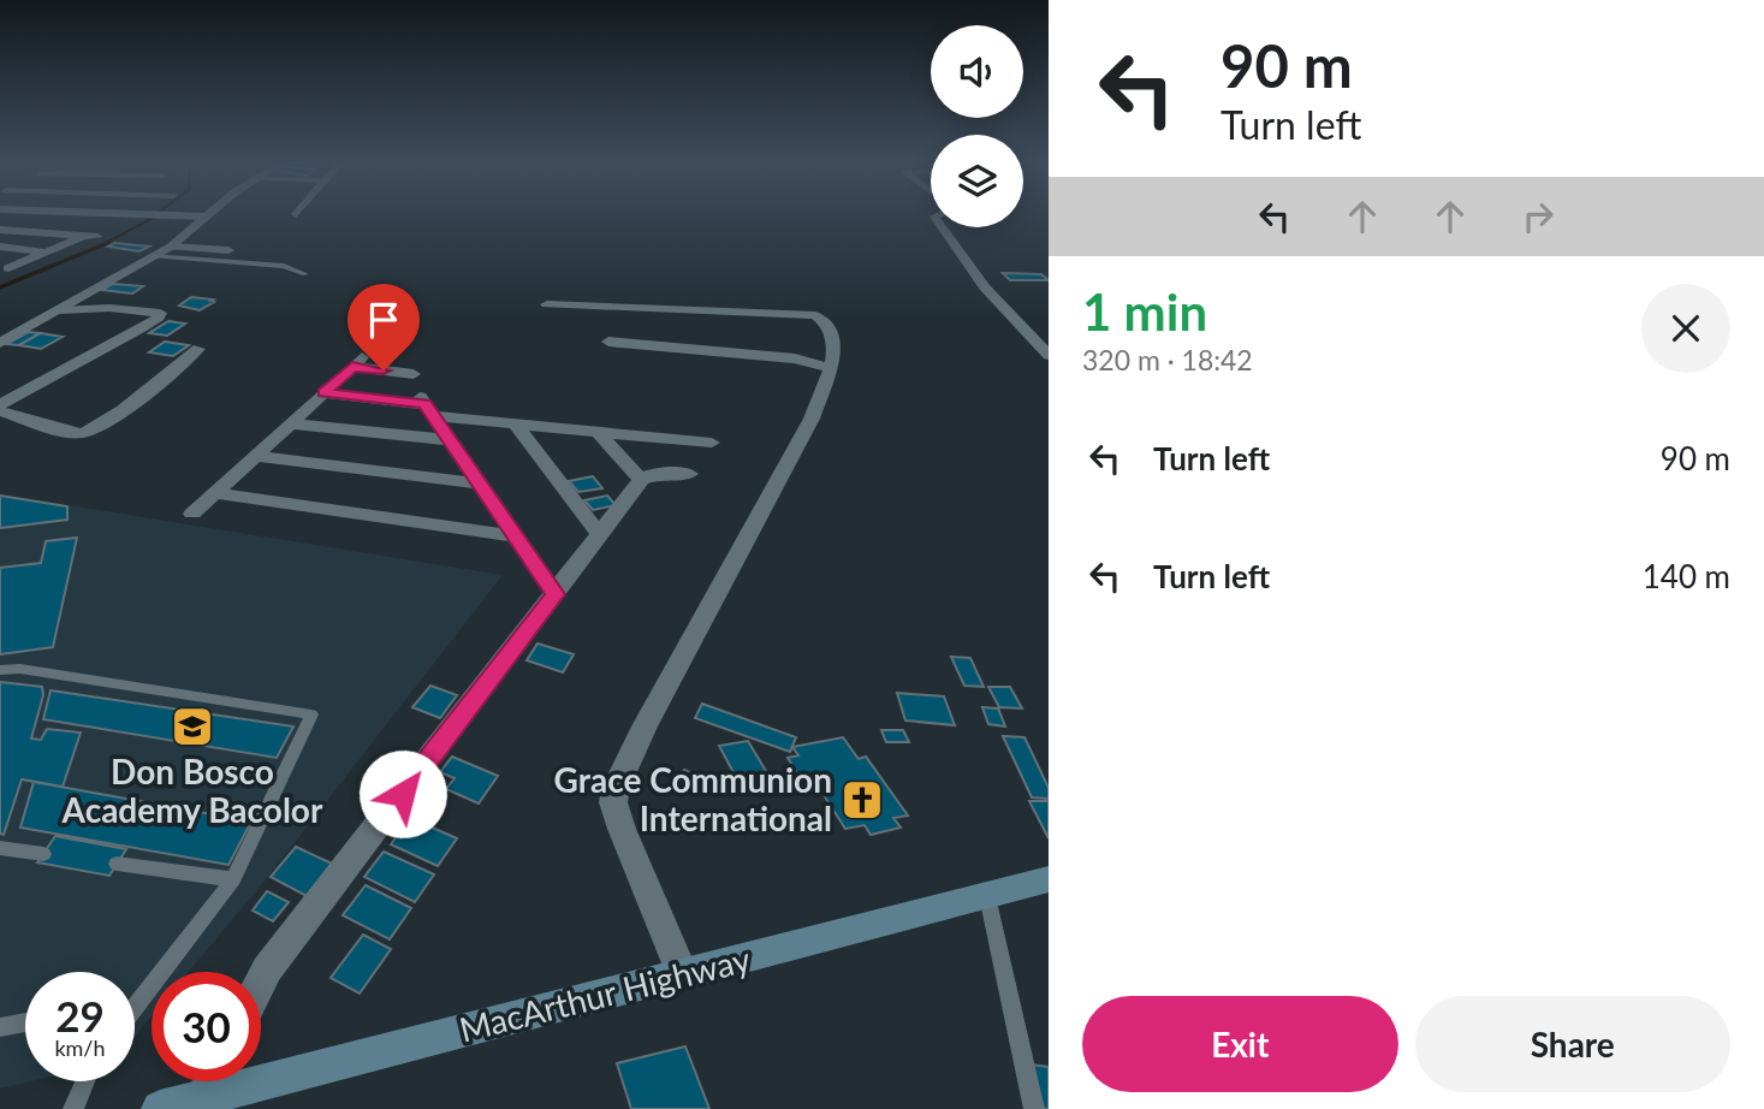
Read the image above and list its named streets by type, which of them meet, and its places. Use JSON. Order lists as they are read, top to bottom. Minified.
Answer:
{"streets":{"main road":["MacArthur Highway"]},"places":{"school or university":["Don Bosco Academy Bacolor"],"church":["Grace Communion International"]},"page":{"turn":["90 m","Turn left"],"heading":["1 min","320 m · 18:42"],"list":[{"name":"Turn left","value":"90 m"},{"name":"Turn left","value":"140 m"}],"speed":"29 km/h","limit":"30","buttons":["Exit","Share"]}}
